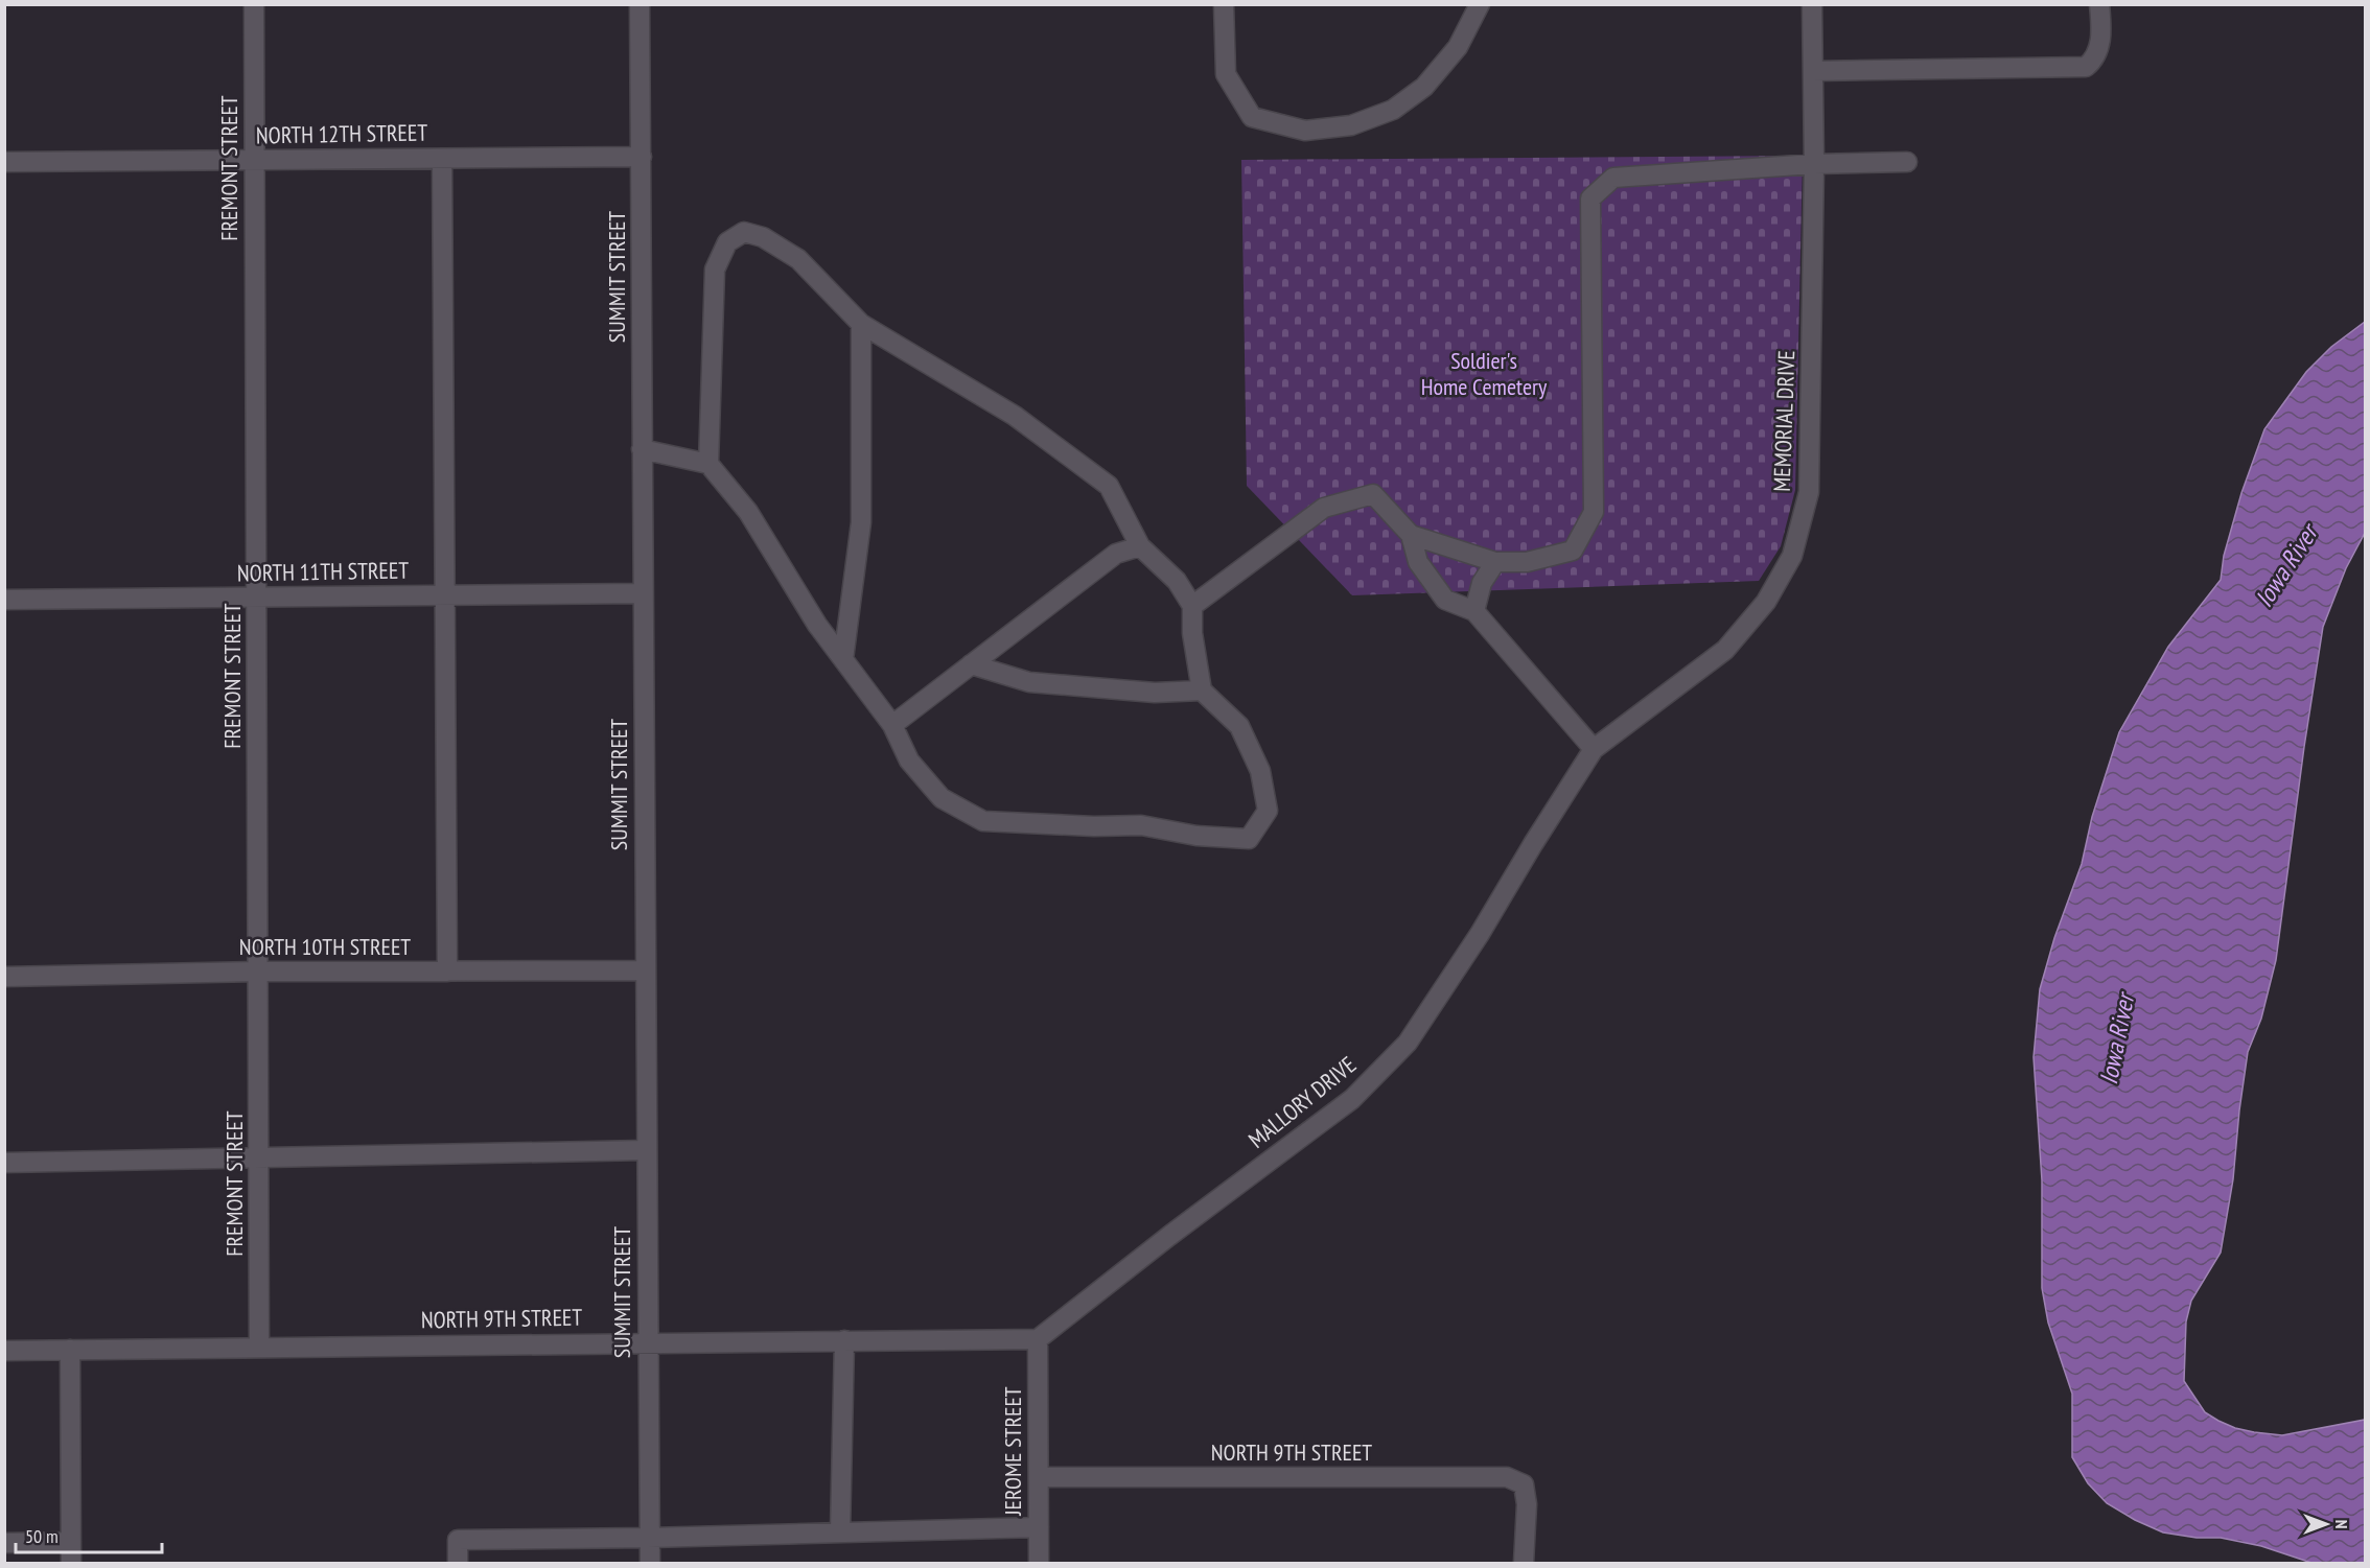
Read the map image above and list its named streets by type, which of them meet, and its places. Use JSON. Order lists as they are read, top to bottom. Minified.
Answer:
{"streets":{"street":["NORTH 12TH STREET","FREMONT STREET","SUMMIT STREET","MEMORIAL DRIVE","NORTH 11TH STREET","NORTH 10TH STREET","MALLORY DRIVE","NORTH 9TH STREET","JEROME STREET"]},"crossings":[["NORTH 12TH STREET","FREMONT STREET"],["NORTH 12TH STREET","SUMMIT STREET"],["FREMONT STREET","NORTH 11TH STREET"],["FREMONT STREET","NORTH 10TH STREET"],["FREMONT STREET","NORTH 9TH STREET"],["SUMMIT STREET","NORTH 11TH STREET"],["SUMMIT STREET","NORTH 10TH STREET"],["SUMMIT STREET","NORTH 9TH STREET"],["MEMORIAL DRIVE","MALLORY DRIVE"],["MALLORY DRIVE","NORTH 9TH STREET"],["MALLORY DRIVE","JEROME STREET"],["NORTH 9TH STREET","JEROME STREET"]],"water":["Iowa River"],"parks":["Soldier's Home Cemetery"],"scale_bar":"50 m","north":"right"}
